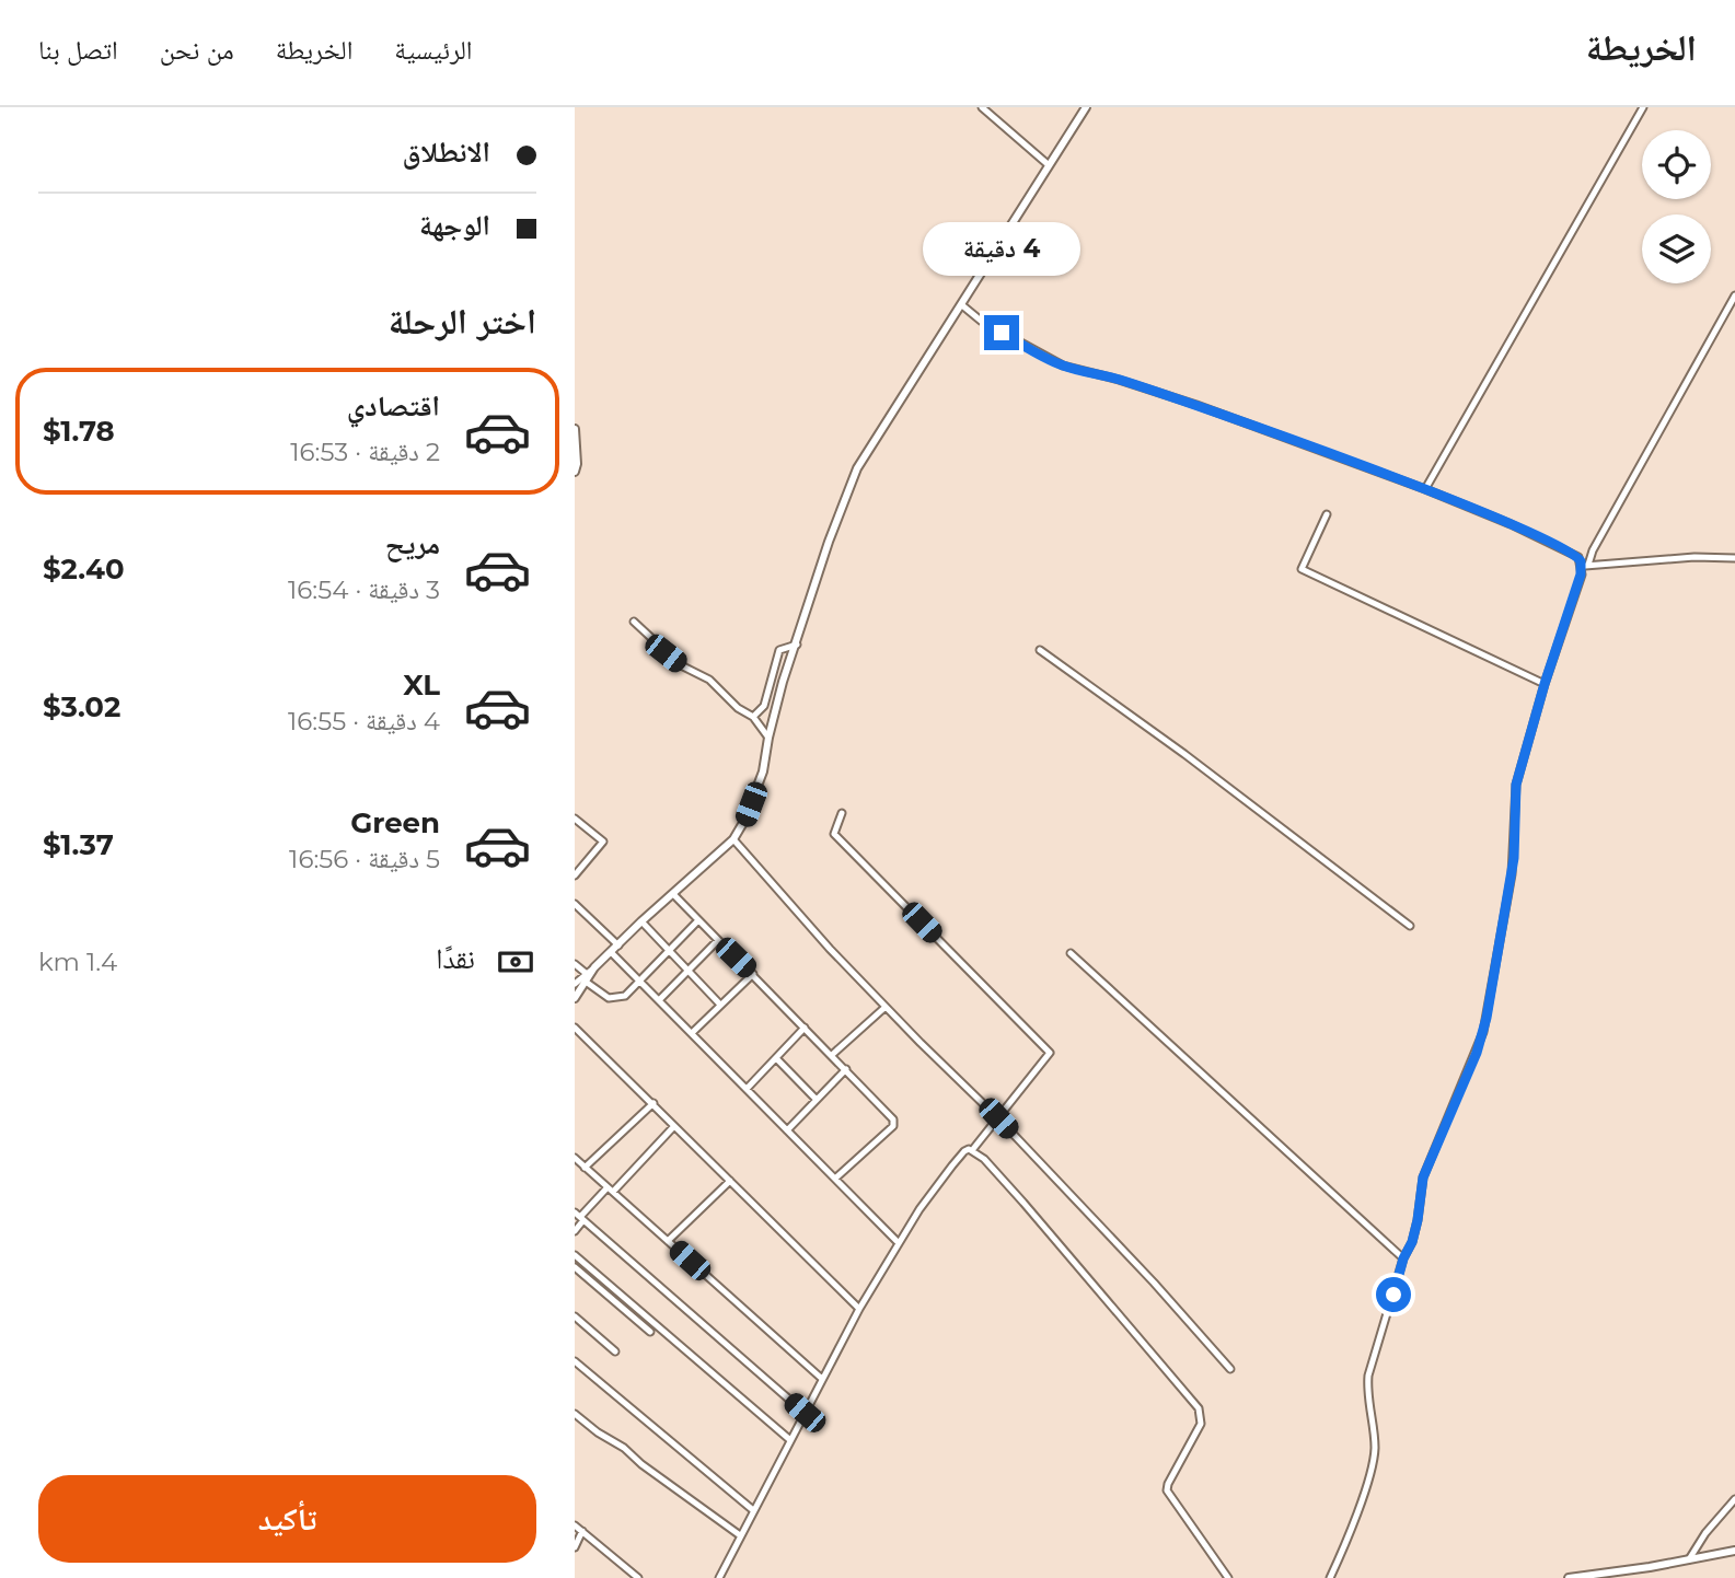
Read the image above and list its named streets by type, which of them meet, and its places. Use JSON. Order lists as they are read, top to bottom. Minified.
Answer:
{"page":{"header":"الخريطة","nav":["الرئيسية","الخريطة","من نحن","اتصل بنا"],"banner":["الانطلاق","الوجهة"],"bubble":"4 دقيقة","heading":"اختر الرحلة","list":[{"name":"اقتصادي","note":"2 دقيقة · 16:53","value":"$1.78"},{"name":"مريح","note":"3 دقيقة · 16:54","value":"$2.40"},{"name":"XL","note":"4 دقيقة · 16:55","value":"$3.02"},{"name":"Green","note":"5 دقيقة · 16:56","value":"$1.37"}],"pay":["نقدًا","1.4 km"],"buttons":"تأكيد"}}
